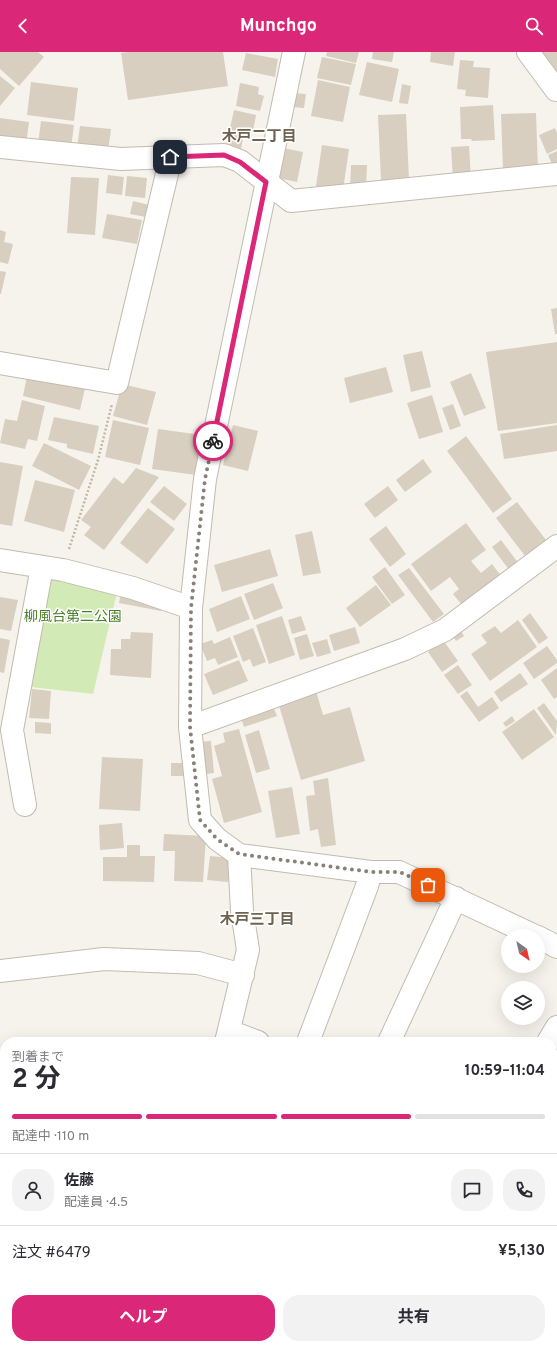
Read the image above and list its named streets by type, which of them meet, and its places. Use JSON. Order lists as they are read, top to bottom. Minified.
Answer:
{"districts":["木戸二丁目","木戸三丁目"],"parks":["柳風台第二公園"],"north":"bottom right","page":{"header":"Munchgo","heading":["2 分","到着まで","10:59–11:04"],"panel":["佐藤","配達員 · 4.5","注文 #6479","¥5,130"],"bar":"配達中 · 110 m","buttons":["ヘルプ","共有"]}}
